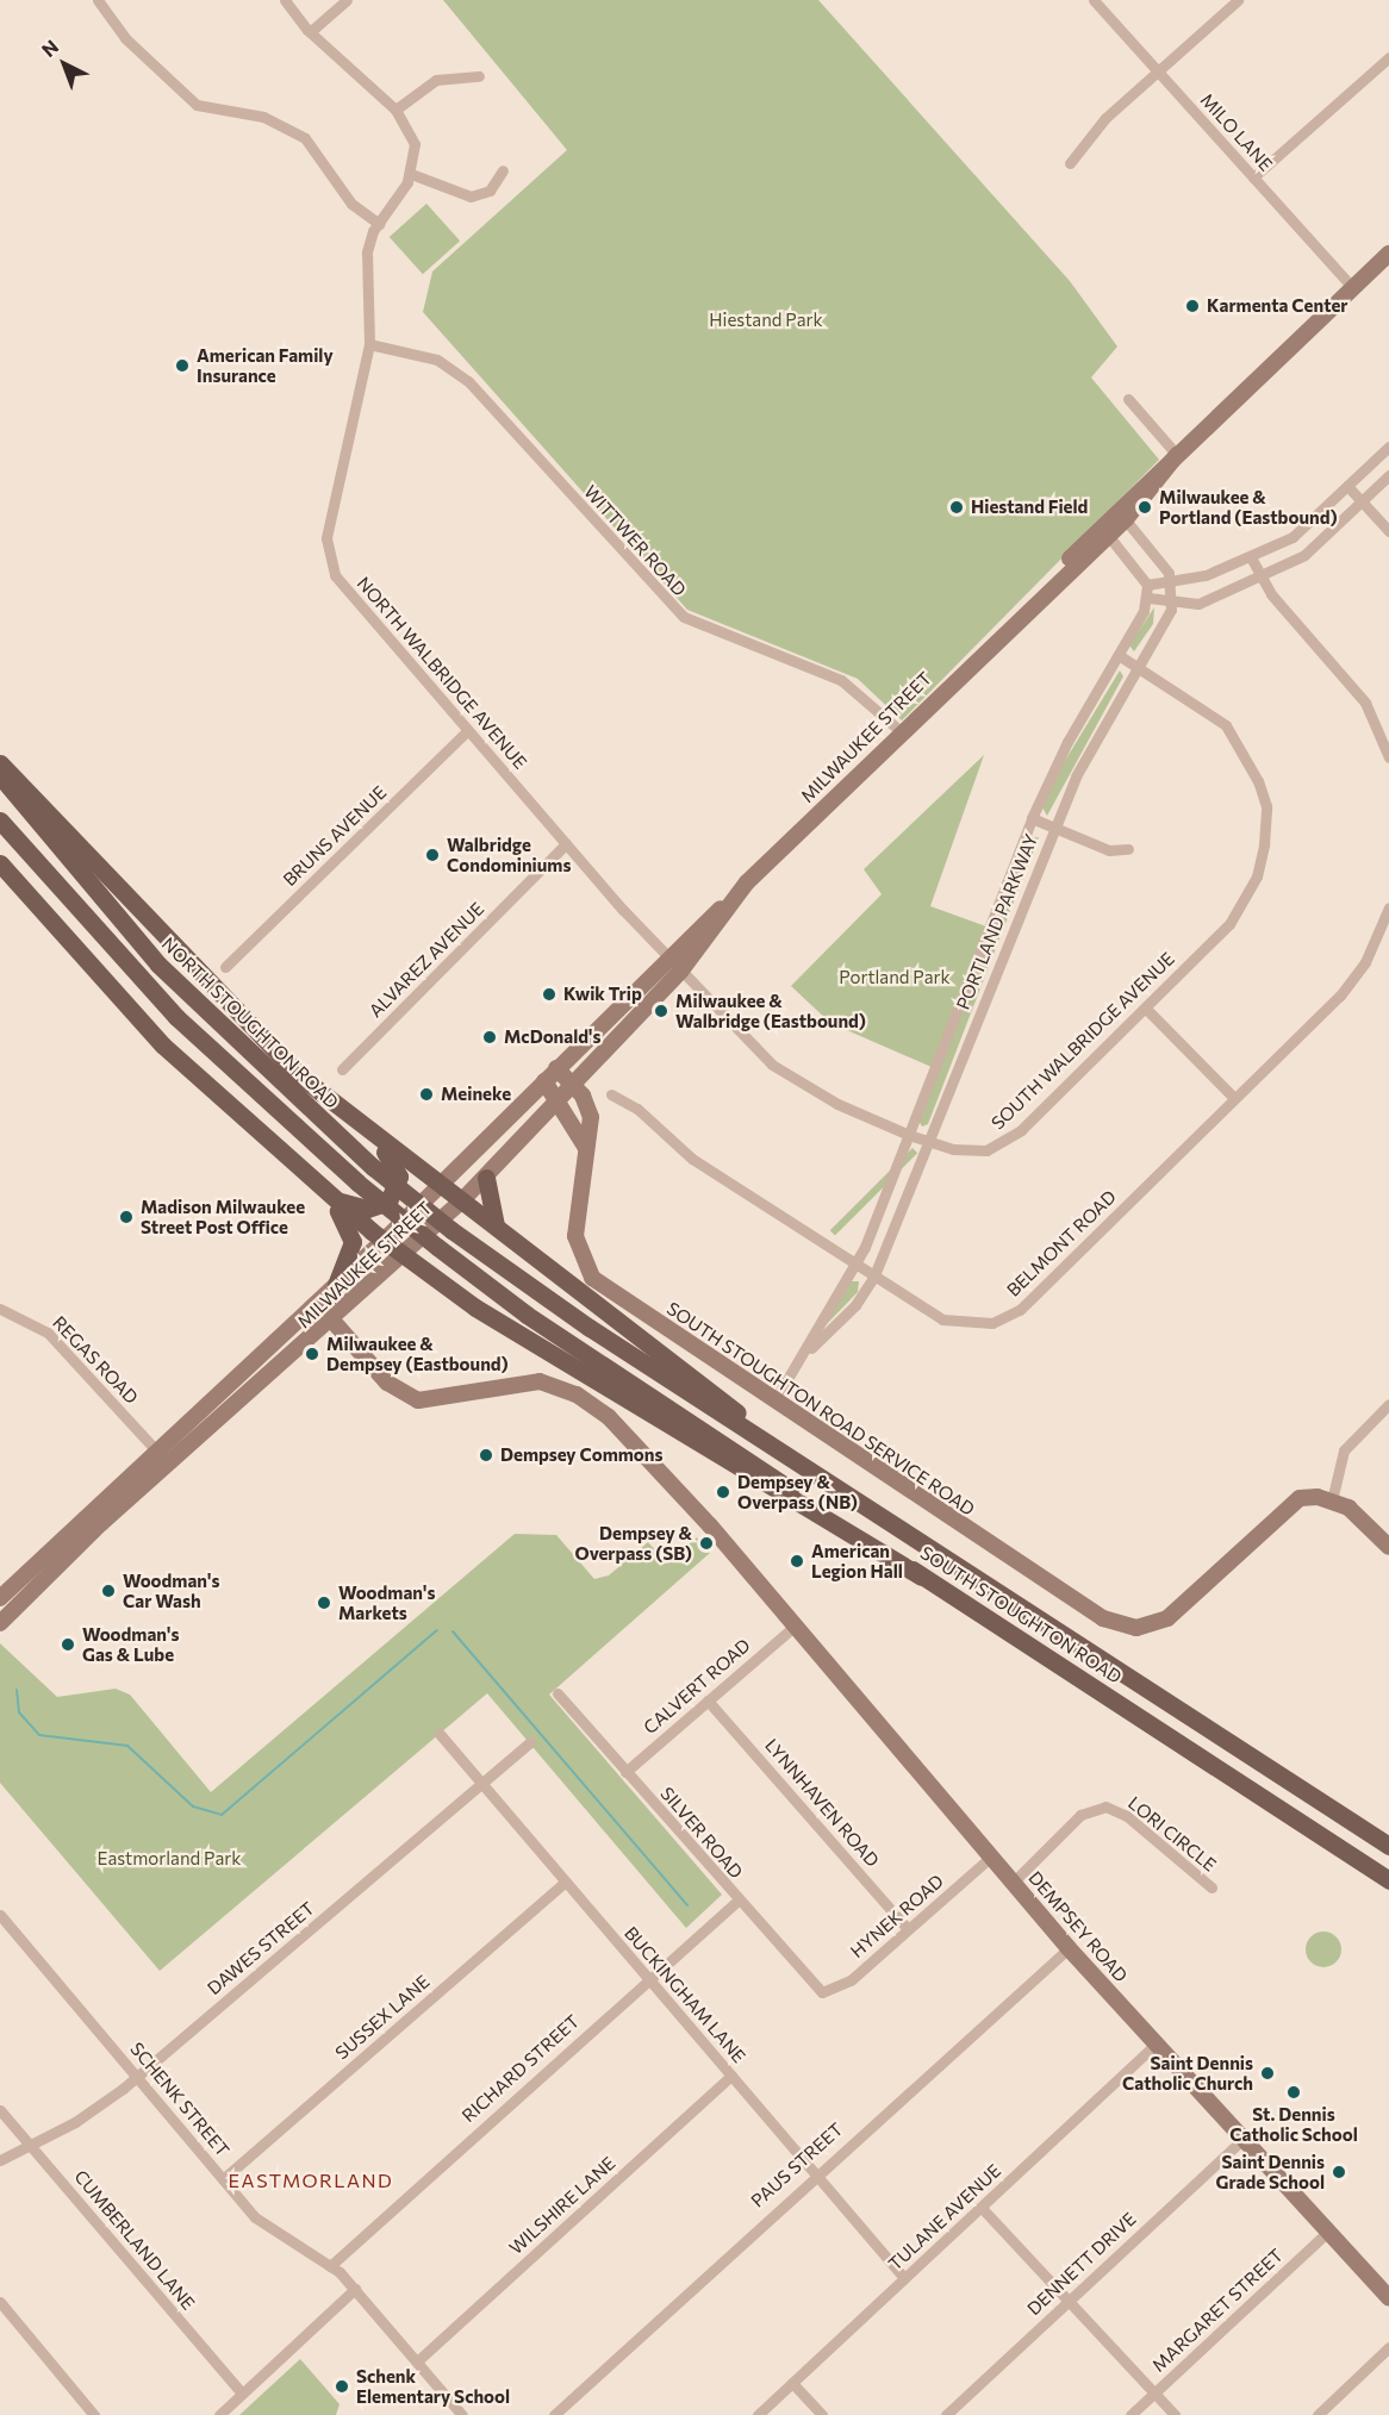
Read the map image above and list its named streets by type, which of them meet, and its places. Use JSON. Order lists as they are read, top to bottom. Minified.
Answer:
{"streets":{"main road":["NORTH STOUGHTON ROAD","SOUTH STOUGHTON ROAD"],"street":["MILO LANE","WITTWER ROAD","NORTH WALBRIDGE AVENUE","MILWAUKEE STREET","BRUNS AVENUE","PORTLAND PARKWAY","ALVAREZ AVENUE","SOUTH WALBRIDGE AVENUE","BELMONT ROAD","REGAS ROAD","SOUTH STOUGHTON ROAD SERVICE ROAD","CALVERT ROAD","LYNNHAVEN ROAD","SILVER ROAD","LORI CIRCLE","HYNEK ROAD","DEMPSEY ROAD","DAWES STREET","BUCKINGHAM LANE","SUSSEX LANE","RICHARD STREET","SCHENK STREET","PAUS STREET","WILSHIRE LANE","TULANE AVENUE","CUMBERLAND LANE","DENNETT DRIVE","MARGARET STREET"]},"crossings":[["MILO LANE","MILWAUKEE STREET"],["WITTWER ROAD","NORTH WALBRIDGE AVENUE"],["WITTWER ROAD","MILWAUKEE STREET"],["NORTH WALBRIDGE AVENUE","MILWAUKEE STREET"],["NORTH WALBRIDGE AVENUE","BRUNS AVENUE"],["NORTH WALBRIDGE AVENUE","ALVAREZ AVENUE"],["NORTH WALBRIDGE AVENUE","SOUTH WALBRIDGE AVENUE"],["MILWAUKEE STREET","SOUTH WALBRIDGE AVENUE"],["MILWAUKEE STREET","REGAS ROAD"],["MILWAUKEE STREET","SOUTH STOUGHTON ROAD SERVICE ROAD"],["MILWAUKEE STREET","DEMPSEY ROAD"],["PORTLAND PARKWAY","SOUTH WALBRIDGE AVENUE"],["PORTLAND PARKWAY","BELMONT ROAD"],["PORTLAND PARKWAY","SOUTH STOUGHTON ROAD SERVICE ROAD"],["NORTH STOUGHTON ROAD","SOUTH STOUGHTON ROAD"],["CALVERT ROAD","LYNNHAVEN ROAD"],["CALVERT ROAD","SILVER ROAD"],["CALVERT ROAD","DEMPSEY ROAD"],["LYNNHAVEN ROAD","HYNEK ROAD"],["SILVER ROAD","HYNEK ROAD"],["SILVER ROAD","RICHARD STREET"],["LORI CIRCLE","DEMPSEY ROAD"],["HYNEK ROAD","DEMPSEY ROAD"],["DEMPSEY ROAD","PAUS STREET"],["DEMPSEY ROAD","TULANE AVENUE"],["DEMPSEY ROAD","DENNETT DRIVE"],["DEMPSEY ROAD","MARGARET STREET"],["DAWES STREET","BUCKINGHAM LANE"],["DAWES STREET","SCHENK STREET"],["DAWES STREET","CUMBERLAND LANE"],["BUCKINGHAM LANE","SUSSEX LANE"],["BUCKINGHAM LANE","RICHARD STREET"],["BUCKINGHAM LANE","PAUS STREET"],["BUCKINGHAM LANE","WILSHIRE LANE"],["BUCKINGHAM LANE","TULANE AVENUE"],["SUSSEX LANE","SCHENK STREET"],["RICHARD STREET","SCHENK STREET"],["SCHENK STREET","WILSHIRE LANE"]],"districts":["EASTMORLAND"],"parks":["Hiestand Park","Portland Park","Eastmorland Park"],"places":["Karmenta Center","American Family Insurance","Hiestand Field","Milwaukee & Portland (Eastbound)","Walbridge Condominiums","Kwik Trip","Milwaukee & Walbridge (Eastbound)","McDonald's","Meineke","Madison Milwaukee Street Post Office","Milwaukee & Dempsey (Eastbound)","Dempsey Commons","Dempsey & Overpass (NB)","Dempsey & Overpass (SB)","American Legion Hall","Woodman's Car Wash","Woodman's Markets","Woodman's Gas & Lube","Saint Dennis Catholic Church","St. Dennis Catholic School","Saint Dennis Grade School","Schenk Elementary School"],"north":"top left"}
